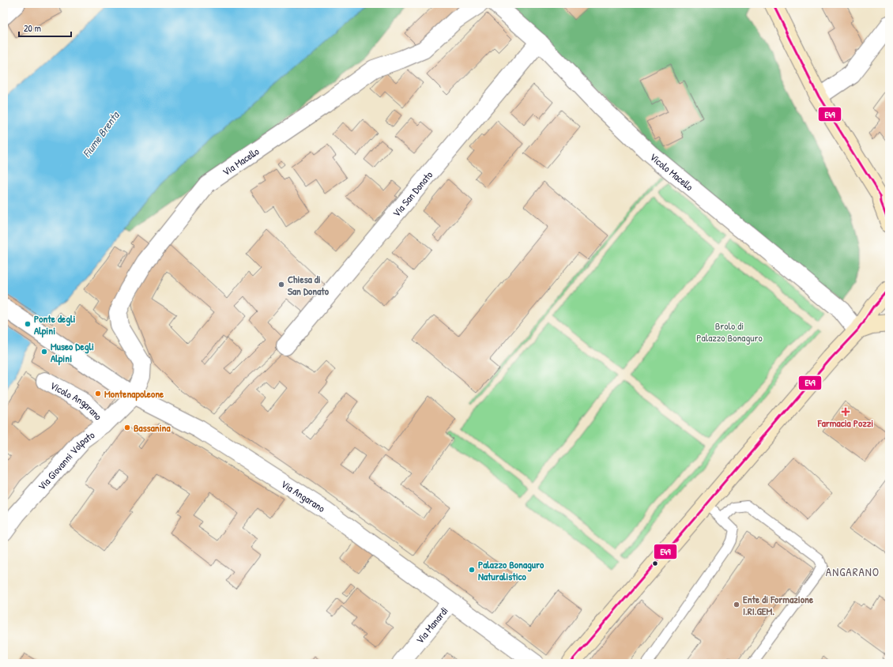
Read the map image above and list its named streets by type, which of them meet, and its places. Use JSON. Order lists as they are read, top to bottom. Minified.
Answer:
{"streets":{"street":["Via Macello","Vicolo Macello","Via San Donato","Vicolo Angarano","Via Giovanni Volpato","Via Angarano","Via Manardi"]},"crossings":[["Via Macello","Via Giovanni Volpato"],["Via Macello","Via Angarano"],["Vicolo Macello","Via San Donato"],["Vicolo Angarano","Via Giovanni Volpato"],["Via Giovanni Volpato","Via Angarano"],["Via Angarano","Via Manardi"]],"districts":["ANGARANO"],"water":["Fiume Brenta"],"parks":["Brolo di Palazzo Bonaguro"],"places":{"other":["Chiesa di San Donato","Ponte degli Alpini","Museo Degli Alpini","Montenapoleone","Bassanina","Palazzo Bonaguro Naturalistico","Ente di Formazione I.RI.GEM."],"health":["Farmacia Pozzi"]},"lines":["transit line E49"],"scale_bar":"20 m"}
